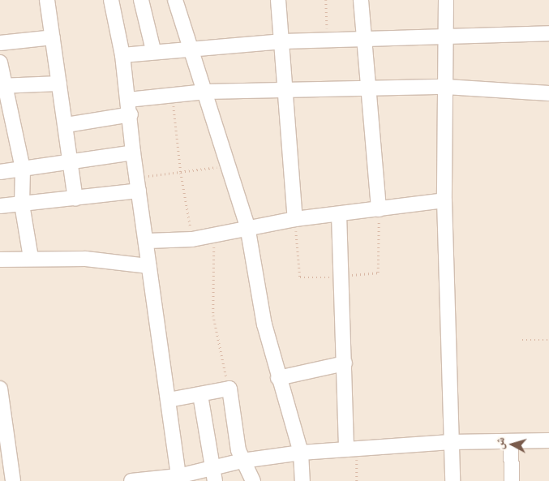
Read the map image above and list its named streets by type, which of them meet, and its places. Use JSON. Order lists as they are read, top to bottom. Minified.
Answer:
{"north":"left"}
